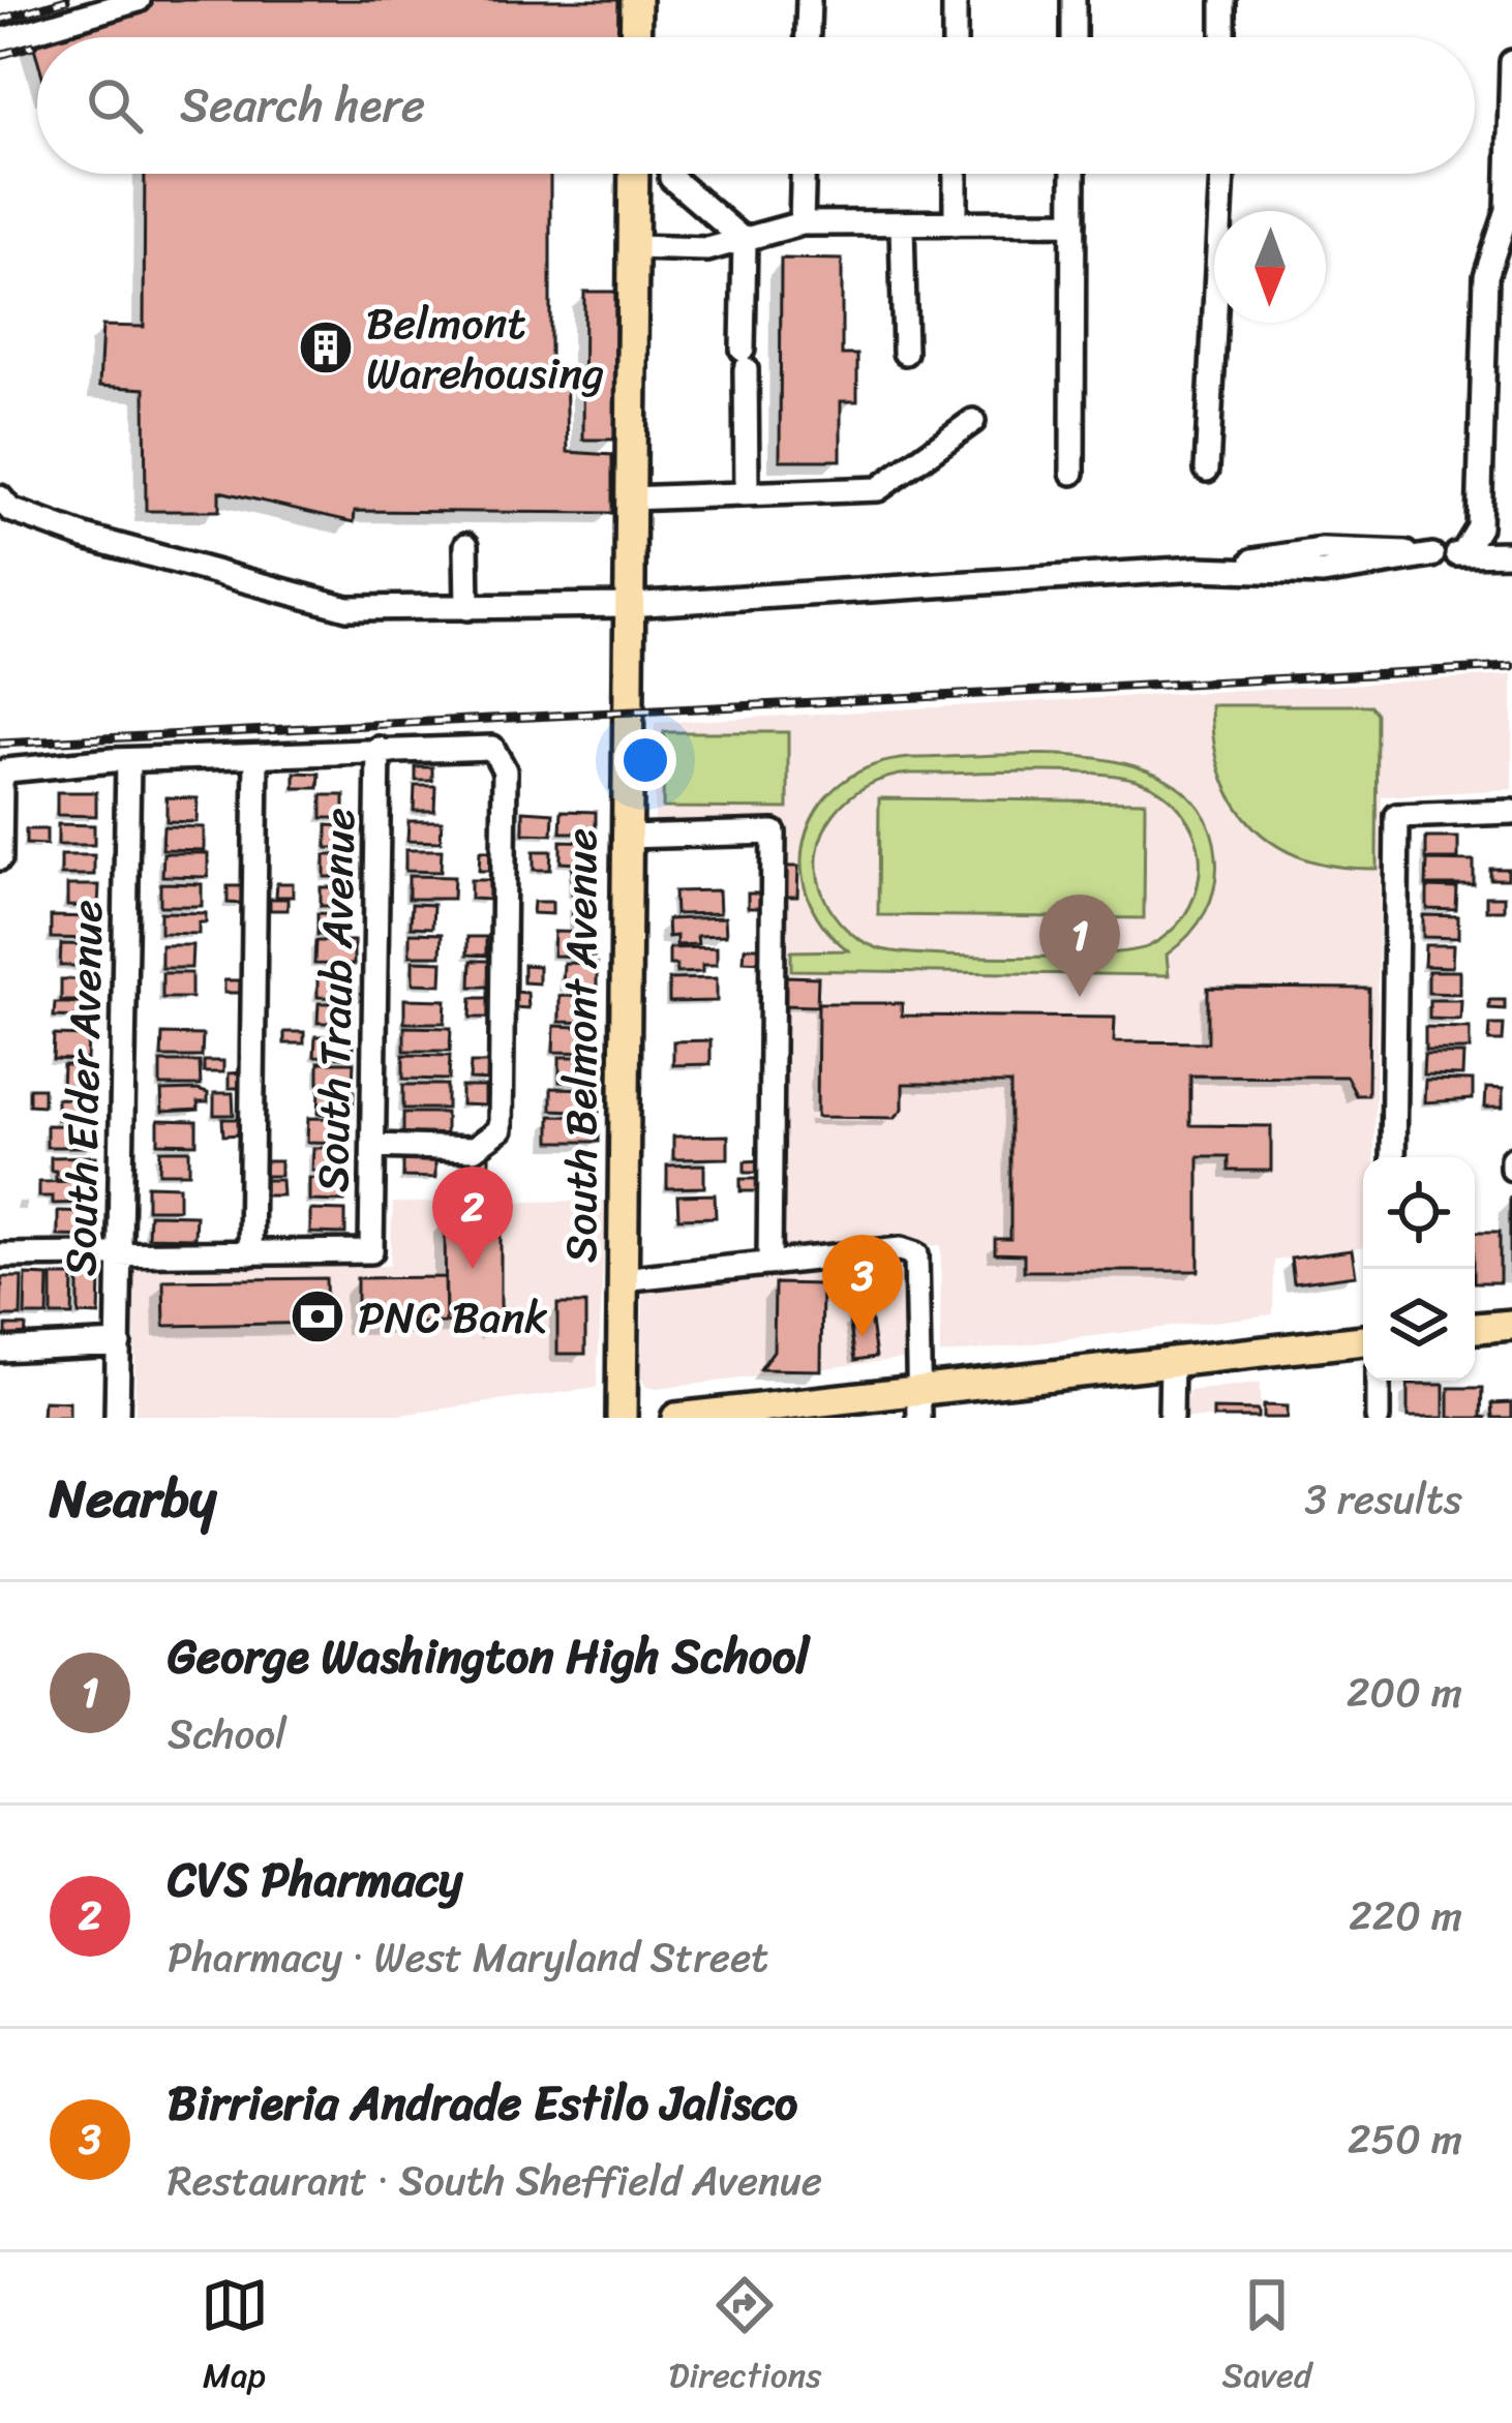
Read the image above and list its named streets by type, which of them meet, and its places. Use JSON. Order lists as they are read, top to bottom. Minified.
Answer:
{"streets":{"main road":["South Belmont Avenue"],"street":["South Traub Avenue","South Elder Avenue"]},"places":{"building":["Belmont Warehousing"],"bank":["PNC Bank"]},"north":"bottom","page":{"search":"Search here","pins":["1","2","3"],"heading":["Nearby","3 results"],"list":[{"mark":"1","name":"George Washington High School","note":"School","value":"200 m"},{"mark":"2","name":"CVS Pharmacy","note":"Pharmacy · West Maryland Street","value":"220 m"},{"mark":"3","name":"Birrieria Andrade Estilo Jalisco","note":"Restaurant · South Sheffield Avenue","value":"250 m"}],"nav":["Map","Directions","Saved"]}}
